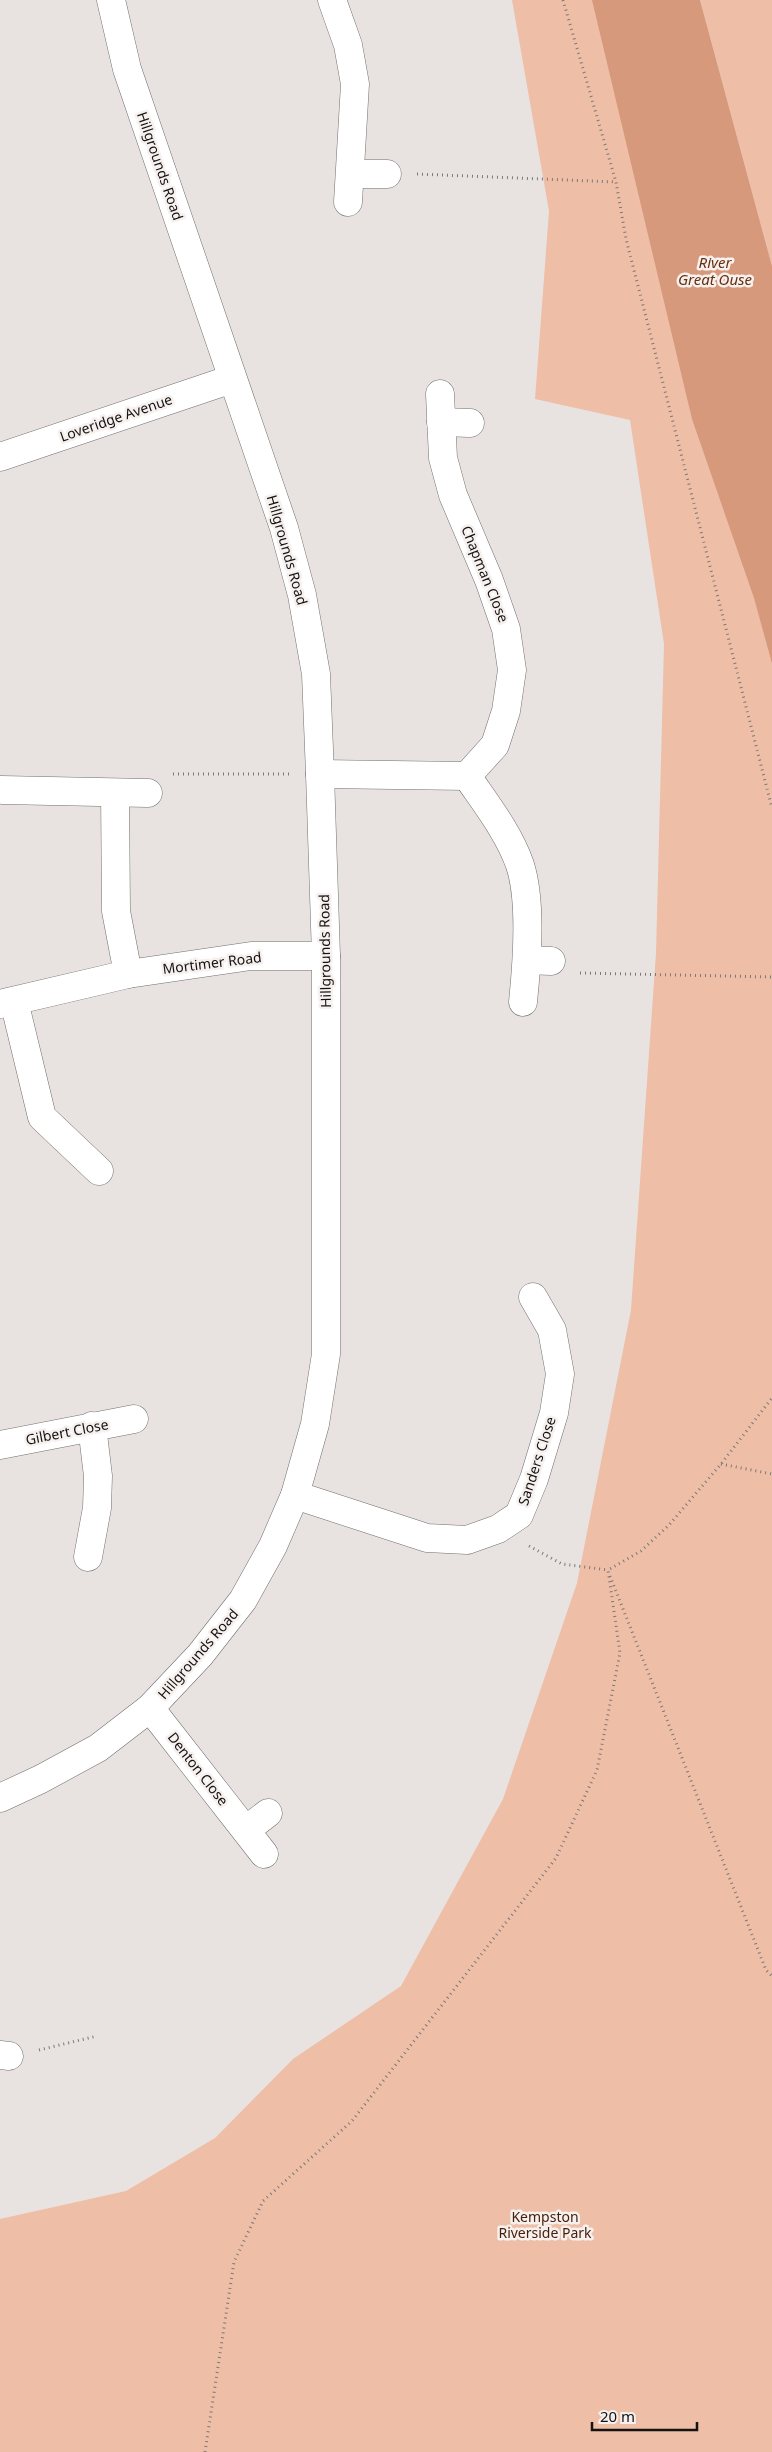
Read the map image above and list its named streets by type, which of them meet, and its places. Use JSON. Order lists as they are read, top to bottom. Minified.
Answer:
{"streets":{"street":["Hillgrounds Road","Loveridge Avenue","Chapman Close","Mortimer Road","Gilbert Close","Sanders Close","Denton Close"]},"crossings":[["Hillgrounds Road","Loveridge Avenue"],["Hillgrounds Road","Mortimer Road"],["Hillgrounds Road","Sanders Close"],["Hillgrounds Road","Denton Close"]],"water":["River Great Ouse"],"parks":["Kempston Riverside Park"],"scale_bar":"20 m"}
